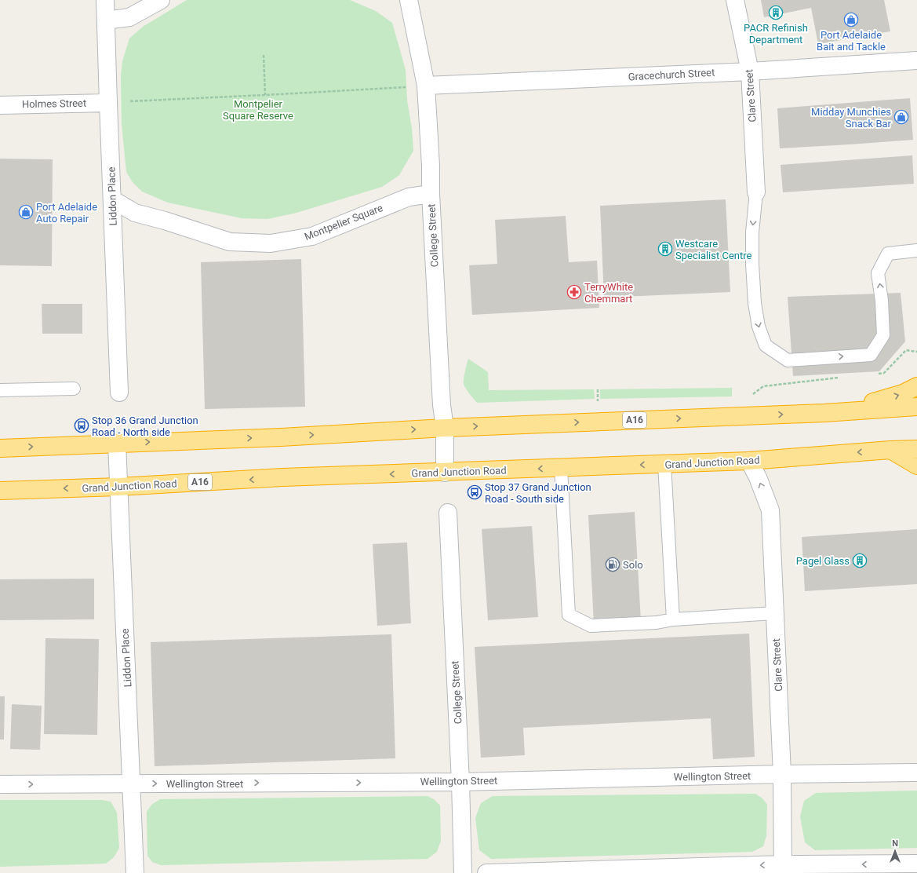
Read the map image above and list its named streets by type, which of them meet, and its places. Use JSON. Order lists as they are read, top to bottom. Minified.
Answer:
{"streets":{"highway":["A16","Grand Junction Road"],"street":["Gracechurch Street","Clare Street","Holmes Street","Liddon Place","Montpelier Square","College Street","Wellington Street"]},"crossings":[["Gracechurch Street","Clare Street"],["Gracechurch Street","College Street"],["Clare Street","Grand Junction Road"],["Clare Street","Wellington Street"],["Holmes Street","Liddon Place"],["Liddon Place","Montpelier Square"],["Liddon Place","A16"],["Liddon Place","Grand Junction Road"],["Liddon Place","Wellington Street"],["Montpelier Square","College Street"],["College Street","A16"],["College Street","Grand Junction Road"],["College Street","Wellington Street"]],"one_way":["Wellington Street"],"parks":["Montpelier Square Reserve"],"places":{"building":["PACR Refinish Department","Westcare Specialist Centre","Pagel Glass"],"shop":["Port Adelaide Bait and Tackle","Midday Munchies Snack Bar","Port Adelaide Auto Repair"],"pharmacy":["TerryWhite Chemmart"],"bus stop":["Stop 36 Grand Junction Road - North side","Stop 37 Grand Junction Road - South side"],"fuel station":["Solo"]},"north":"top"}
